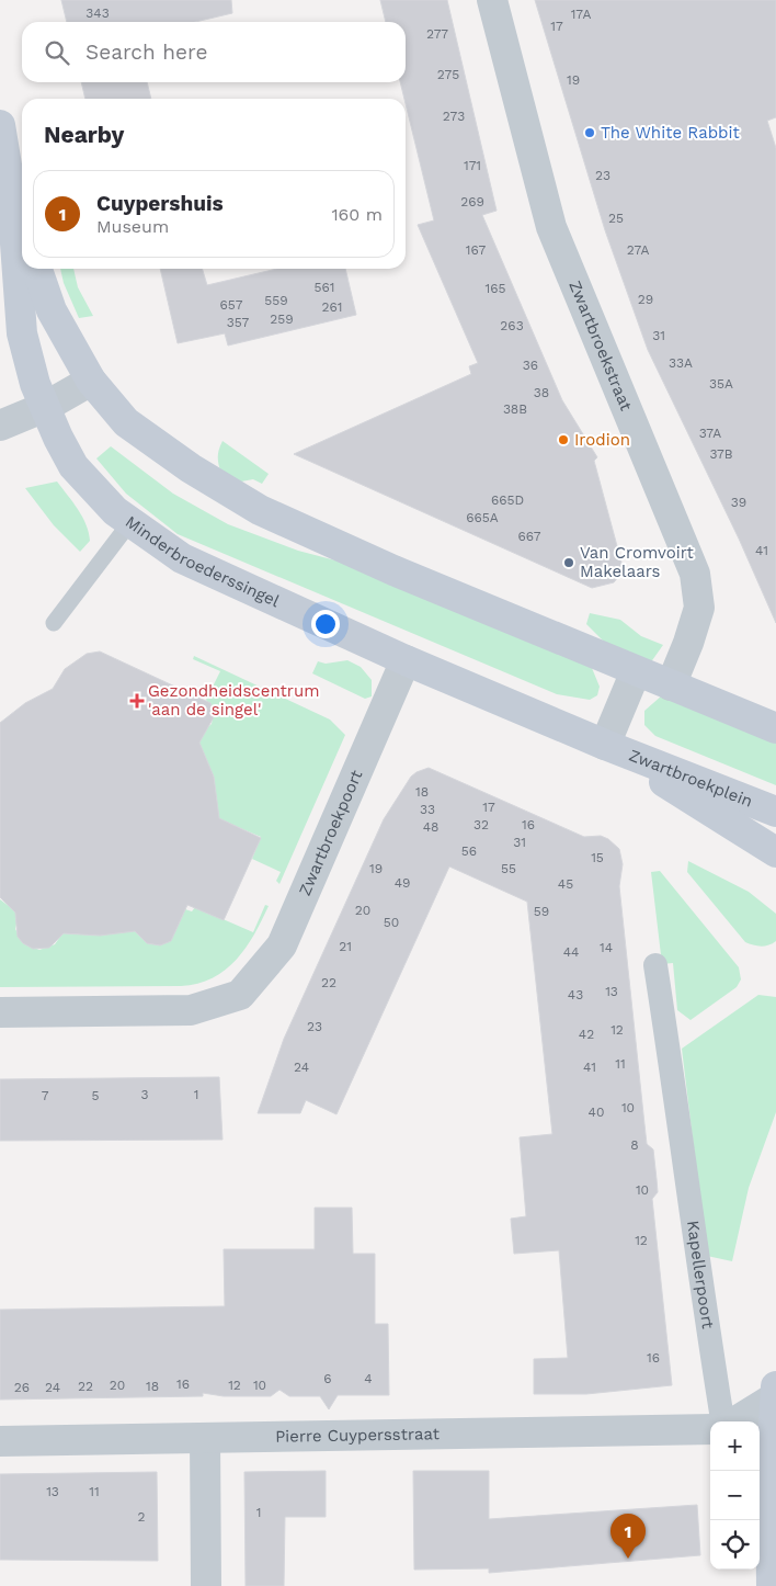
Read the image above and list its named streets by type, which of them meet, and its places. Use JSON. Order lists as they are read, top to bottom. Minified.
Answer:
{"streets":{"main road":["Minderbroederssingel","Zwartbroekplein"],"street":["Zwartbroekstraat","Zwartbroekpoort","Kapellerpoort","Pierre Cuypersstraat"]},"crossings":[["Minderbroederssingel","Zwartbroekplein"],["Minderbroederssingel","Zwartbroekpoort"]],"places":{"other":["The White Rabbit","Irodion","Van Cromvoirt Makelaars"],"health":["Gezondheidscentrum 'aan de singel'"]},"house_numbers":["343","17A","17","277","275","19","273","171","23","269","25","167","27A","561","165","29","559","657","261","259","357","263","31","33A","36","35A","38","38B","37A","37B","665D","39","665A","667","41","18","17","33","32","16","48","31","56","15","19","55","49","45","20","59","50","21","14","44","22","13","43","23","12","42","11","24","41","3","1","7","5","10","40","8","10","12","16","6","4","16","20","12","10","22","18","26","24","13","11","1","2"],"page":{"search":"Search here","heading":"Nearby","list":[{"mark":"1","name":"Cuypershuis","note":"Museum","value":"160 m"}],"map_buttons":["+","−"],"pins":"1"}}
